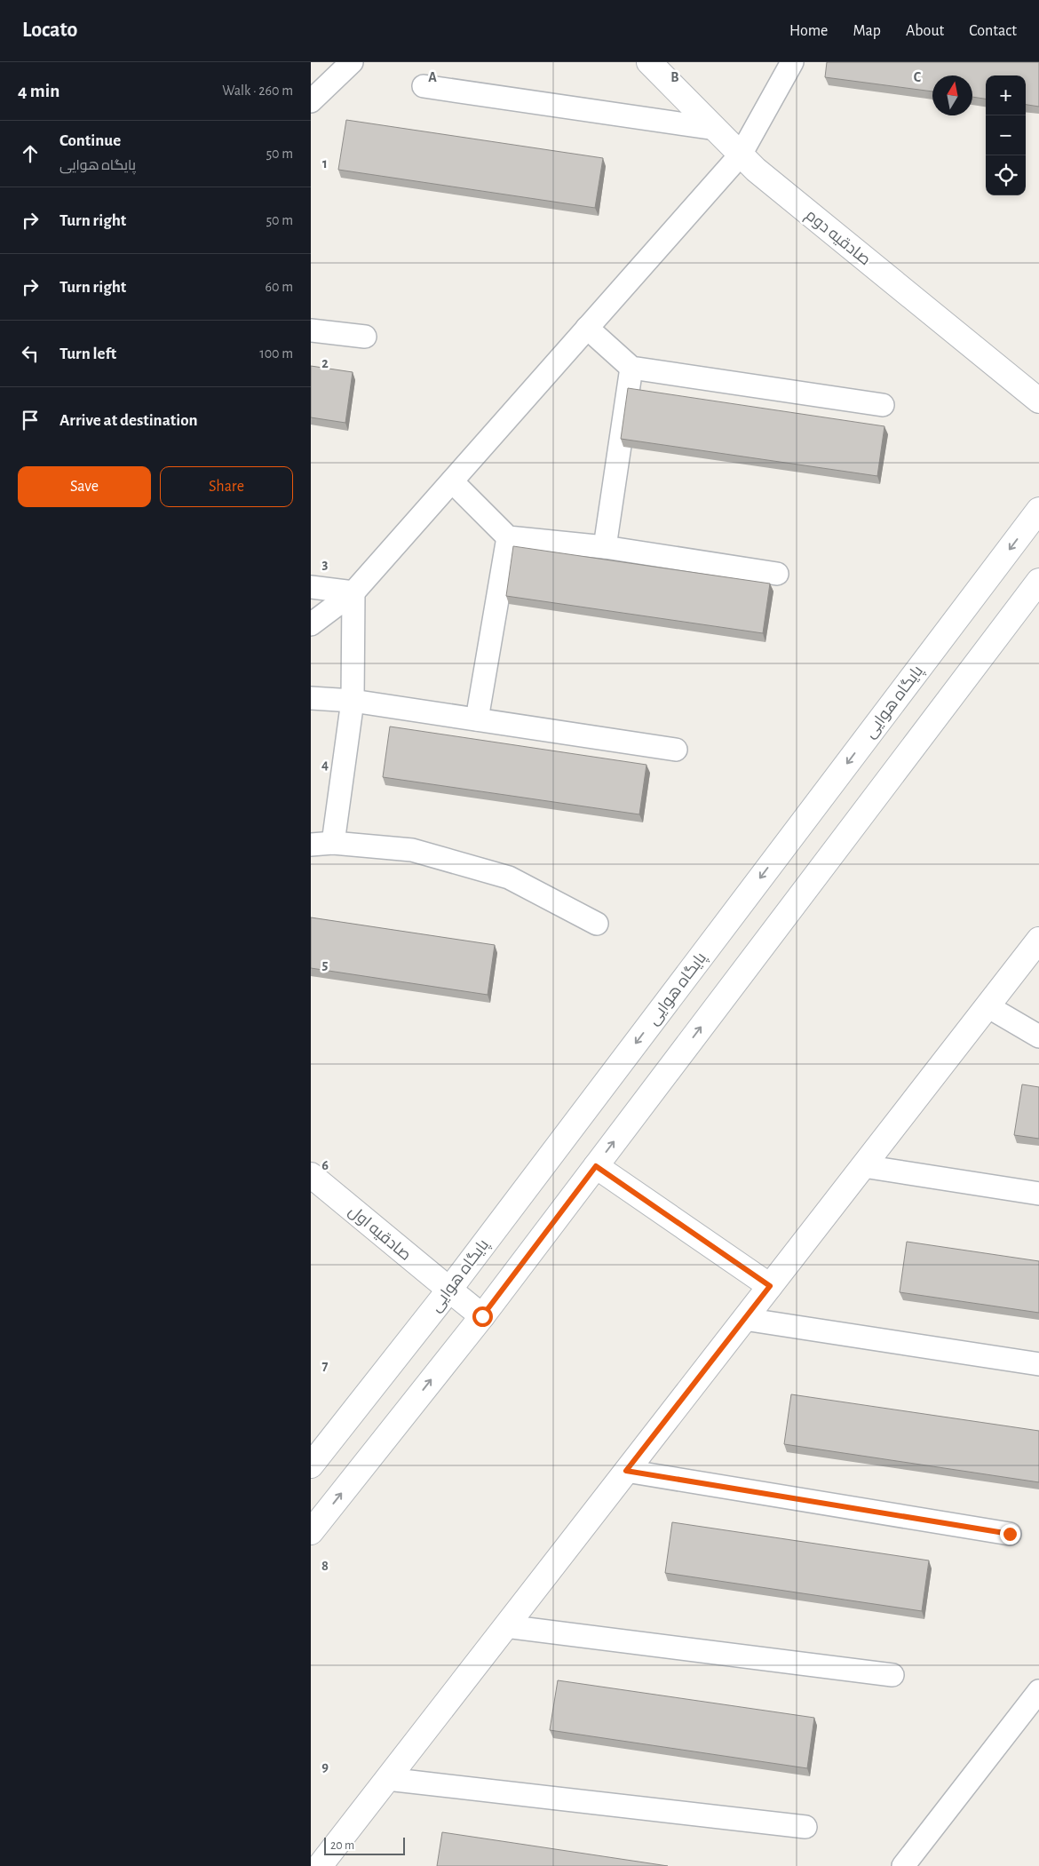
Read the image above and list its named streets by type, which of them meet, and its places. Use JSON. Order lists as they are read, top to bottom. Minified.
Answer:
{"streets":{"main road":["صادقیه دوم","پایگاه هوایی","صادقیه اول"]},"crossings":[["پایگاه هوایی","صادقیه اول"]],"scale_bar":"20 m","north":"top","page":{"header":"Locato","nav":["Home","Map","About","Contact"],"heading":["4 min","Walk · 260 m"],"map_buttons":["+","−"],"list":[["Continue","پایگاه هوایی","50 m"],["Turn right","50 m"],["Turn right","60 m"],["Turn left","100 m"],"Arrive at destination"],"buttons":["Save","Share"],"scale":"20 m"},"grid":{"columns":["A","B","C"],"rows":["1","2","3","4","5","6","7","8","9"]}}
